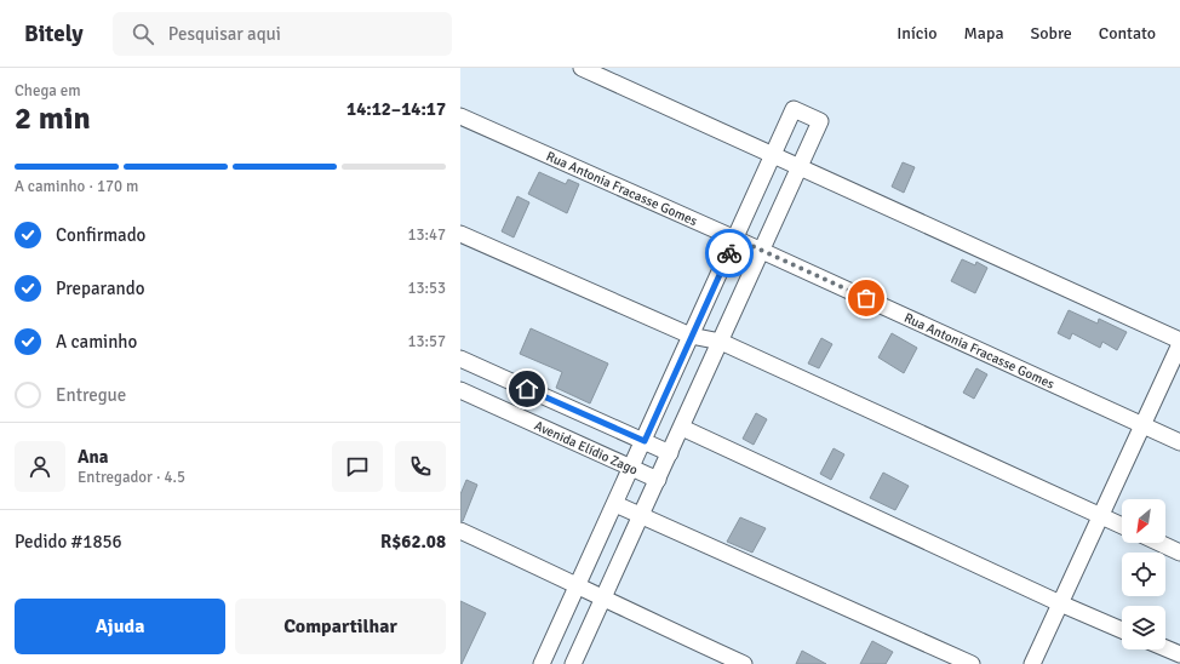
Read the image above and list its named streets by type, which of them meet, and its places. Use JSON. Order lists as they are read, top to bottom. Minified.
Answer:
{"streets":{"street":["Rua Antonia Fracasse Gomes","Avenida Elídio Zago"]},"north":"bottom left","page":{"header":"Bitely","search":"Pesquisar aqui","nav":["Início","Mapa","Sobre","Contato"],"heading":["2 min","Chega em","14:12–14:17"],"panel":["Ana","Entregador · 4.5","Pedido #1856","R$62.08"],"bar":"A caminho · 170 m","list":[["Confirmado","13:47"],["Preparando","13:53"],["A caminho","13:57"],"Entregue"],"buttons":["Ajuda","Compartilhar"]}}
